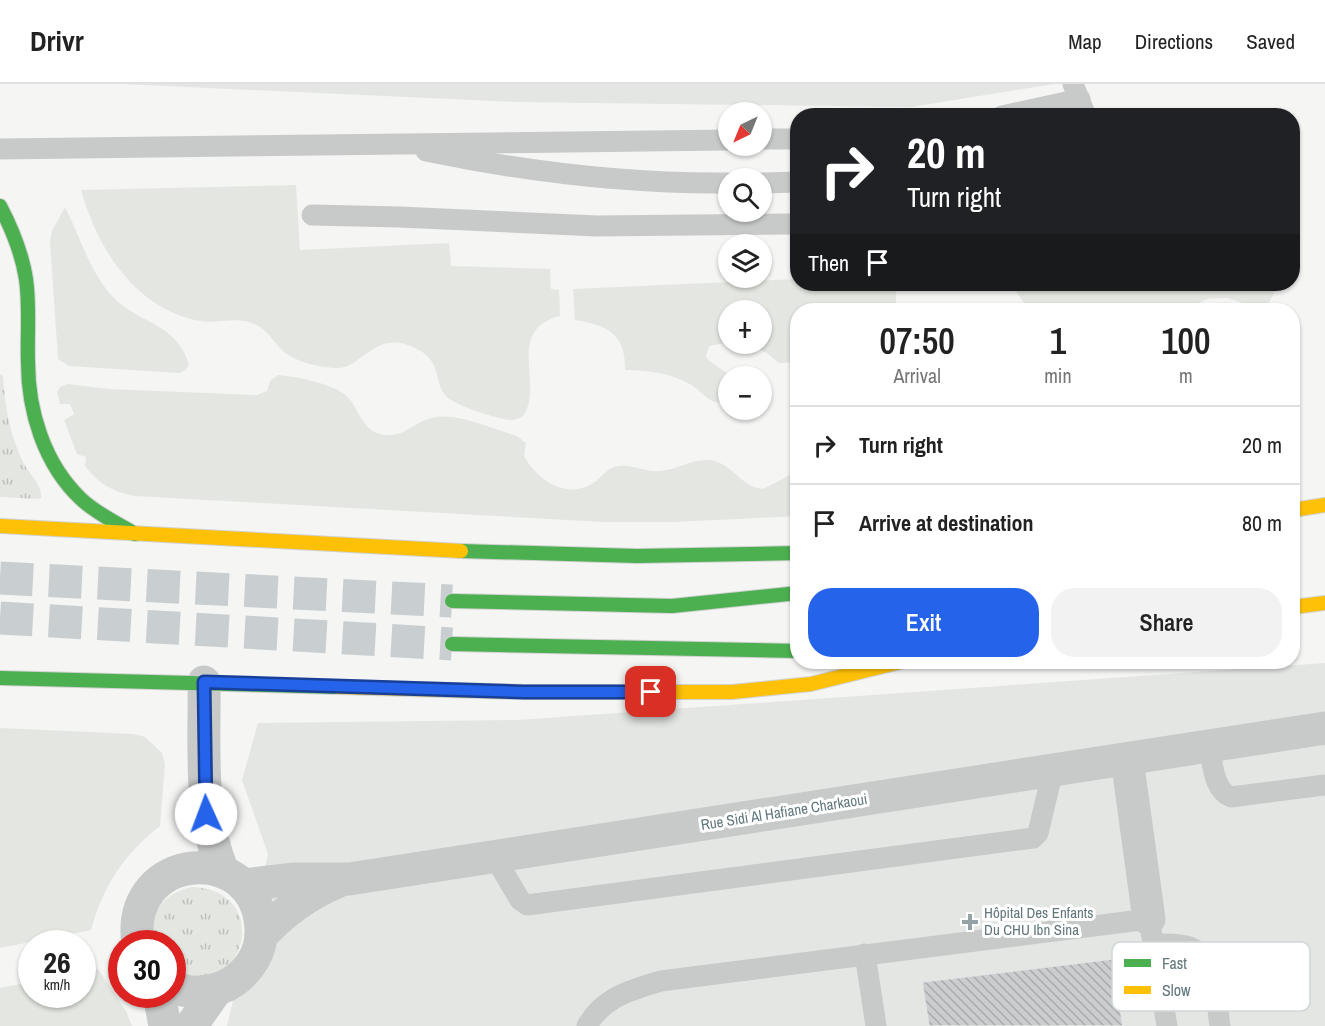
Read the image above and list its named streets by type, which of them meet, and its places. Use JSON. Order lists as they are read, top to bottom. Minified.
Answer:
{"streets":{"street":["Rue Sidi Al Hafiane Charkaoui"]},"places":{"health":["Hôpital Des Enfants Du CHU Ibn Sina"]},"legend":["Fast","Slow"],"north":"bottom left","page":{"header":"Drivr","nav":["Map","Directions","Saved"],"map_buttons":["+","−"],"turn":["20 m","Turn right"],"then":"Then","eta":["07:50","Arrival","1","min","100","m"],"list":[{"name":"Turn right","value":"20 m"},{"name":"Arrive at destination","value":"80 m"}],"buttons":["Exit","Share"],"speed":"26 km/h","limit":"30"}}
